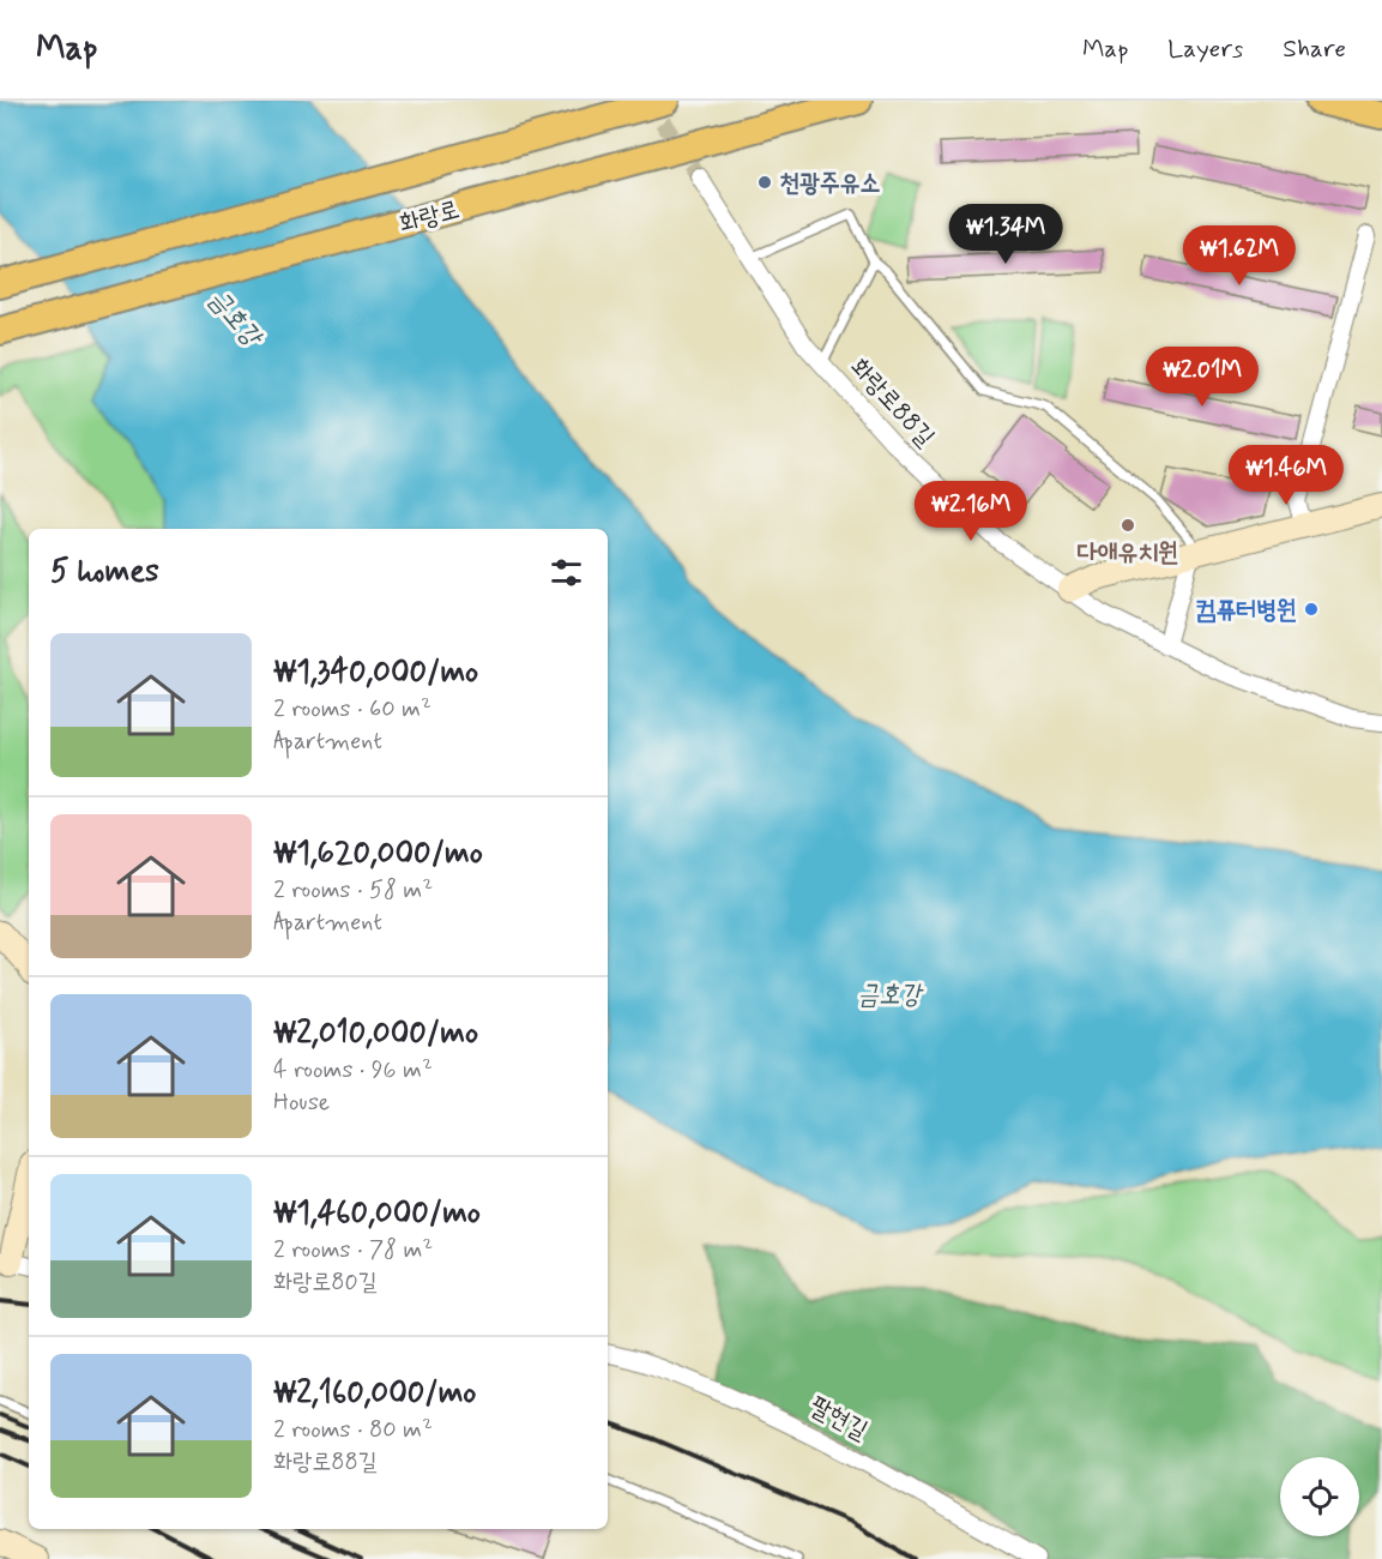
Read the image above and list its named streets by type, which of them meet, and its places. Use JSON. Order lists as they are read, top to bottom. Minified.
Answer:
{"streets":{"main road":["화랑로"],"street":["화랑로88길","팔현길"]},"water":["금호강"],"places":["천광주유소","다애유치원","컴퓨터병원"],"page":{"header":"Map","nav":["Map","Layers","Share"],"price":["₩1.34M","₩1.62M","₩2.01M","₩1.46M","₩2.16M"],"heading":"5 homes","list":[{"name":"₩1,340,000/mo","note":"2 rooms · 60 m² · Apartment"},{"name":"₩1,620,000/mo","note":"2 rooms · 58 m² · Apartment"},{"name":"₩2,010,000/mo","note":"4 rooms · 96 m² · House"},{"name":"₩1,460,000/mo","note":"2 rooms · 78 m² · 화랑로80길"},{"name":"₩2,160,000/mo","note":"2 rooms · 80 m² · 화랑로88길"}]}}
